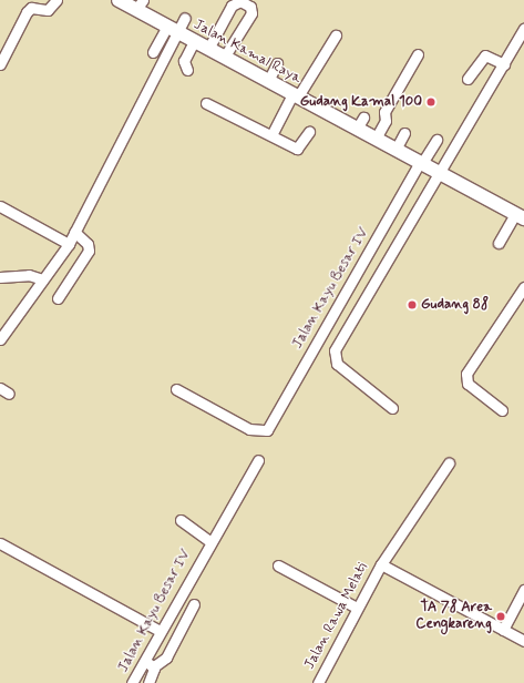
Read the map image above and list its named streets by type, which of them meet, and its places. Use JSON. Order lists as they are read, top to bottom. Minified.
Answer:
{"streets":{"main road":["Jalan Kamal Raya"],"street":["Jalan Kayu Besar IV","Jalan Rawa Melati"]},"crossings":[["Jalan Kamal Raya","Jalan Kayu Besar IV"]],"places":["Gudang Kamal 100","Gudang 88","TA 78 Area Cengkareng"]}
